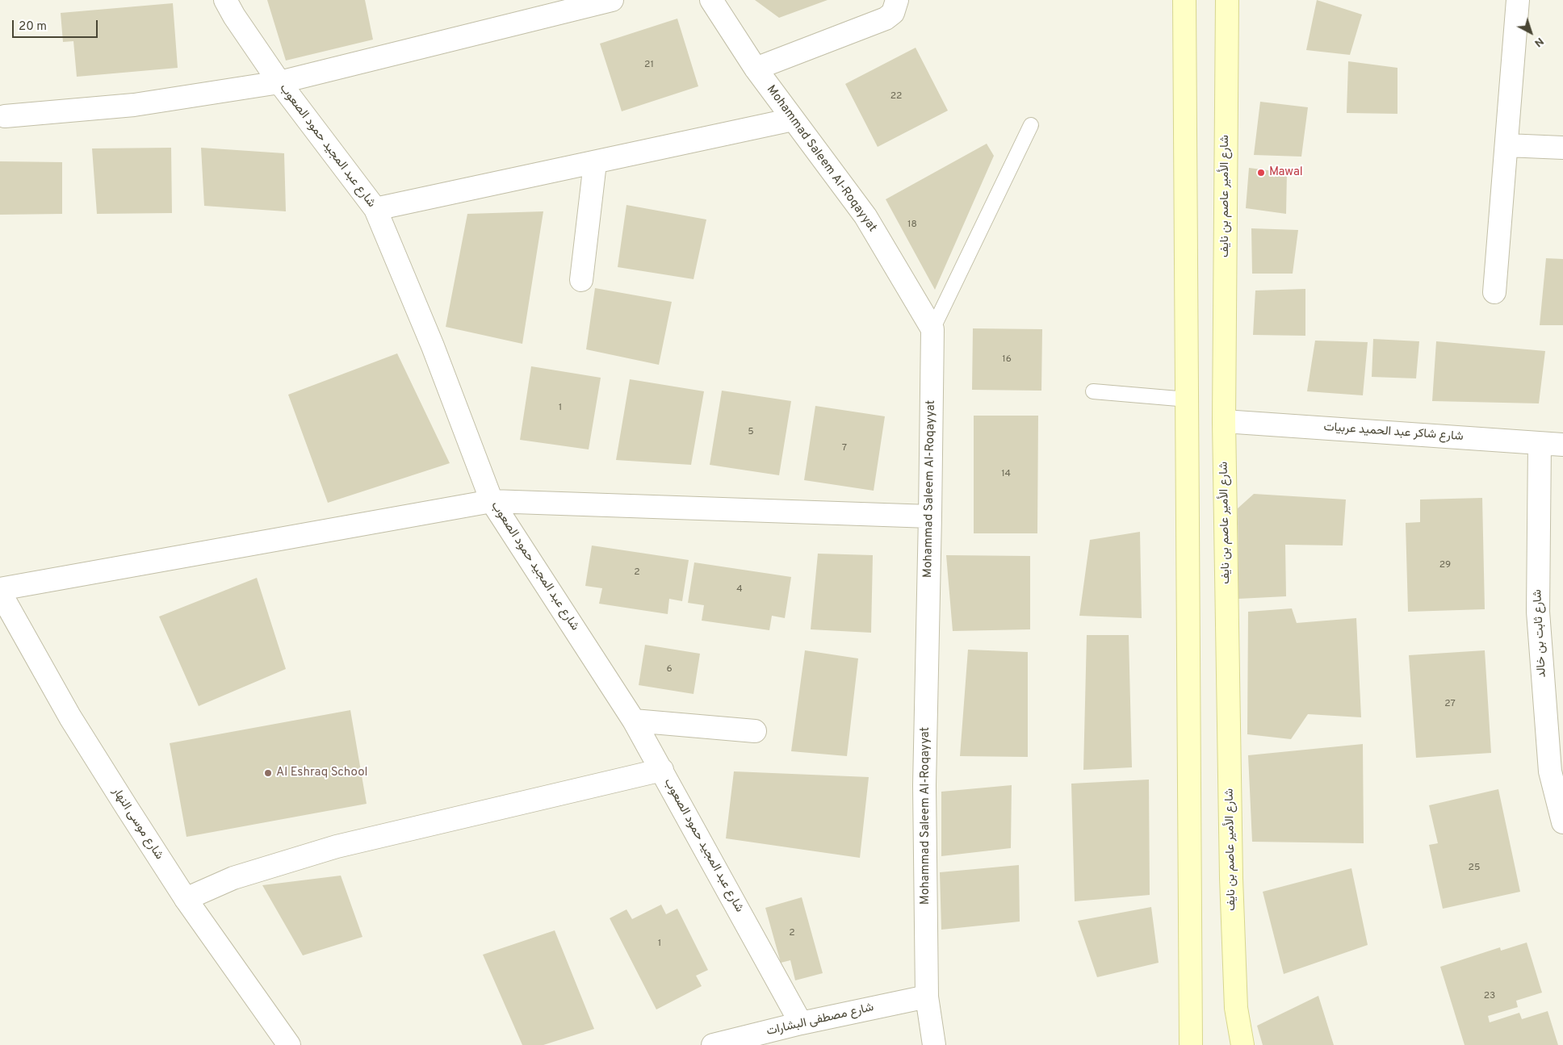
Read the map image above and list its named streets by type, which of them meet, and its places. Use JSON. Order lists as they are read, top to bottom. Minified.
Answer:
{"streets":{"main road":["شارع الأمير عاصم بن نايف"],"street":["شارع عبد المجيد حمود الصعوب","Mohammad Saleem Al-Roqayyat","شارع شاكر عبد الحميد عربيات","شارع ثابت بن خالد","شارع موسى النهار","شارع مصطفى البشارات"]},"crossings":[["شارع عبد المجيد حمود الصعوب","شارع مصطفى البشارات"],["Mohammad Saleem Al-Roqayyat","شارع مصطفى البشارات"],["شارع الأمير عاصم بن نايف","شارع شاكر عبد الحميد عربيات"],["شارع شاكر عبد الحميد عربيات","شارع ثابت بن خالد"]],"places":["Mawal","Al Eshraq School"],"house_numbers":["21","22","18","16","1","5","7","14","29","2","4","6","27","25","2","1","23"],"scale_bar":"20 m","north":"bottom right"}
